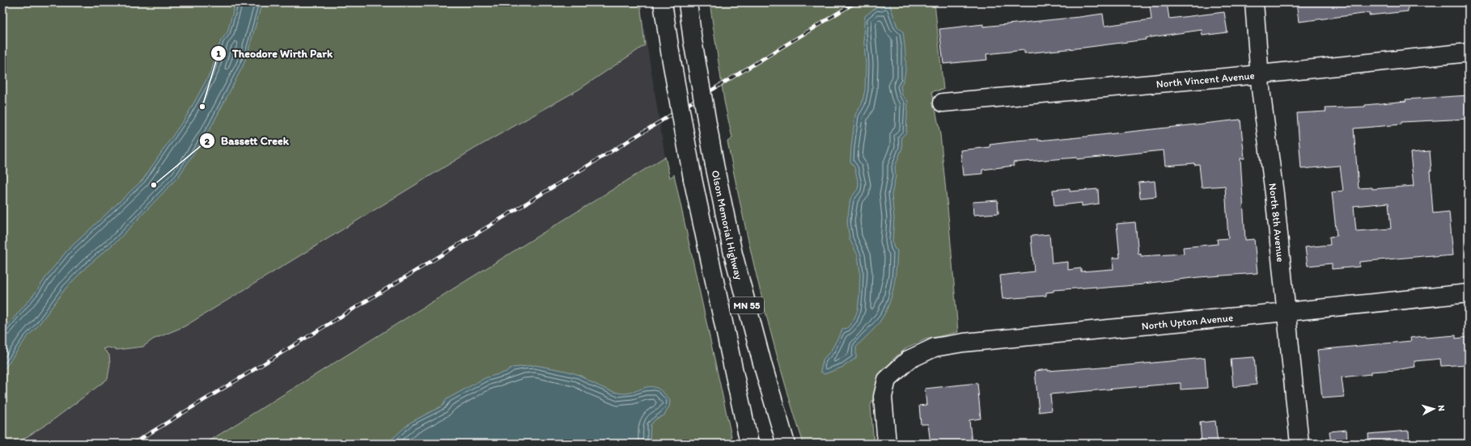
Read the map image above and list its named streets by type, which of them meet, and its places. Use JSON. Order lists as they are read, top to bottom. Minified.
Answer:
{"streets":{"street":["North Vincent Avenue","North 8th Avenue","Olson Memorial Highway","MN 55","North Upton Avenue"]},"crossings":[["North Vincent Avenue","North 8th Avenue"],["North 8th Avenue","North Upton Avenue"]],"places":["Theodore Wirth Park","Bassett Creek"],"north":"right"}
